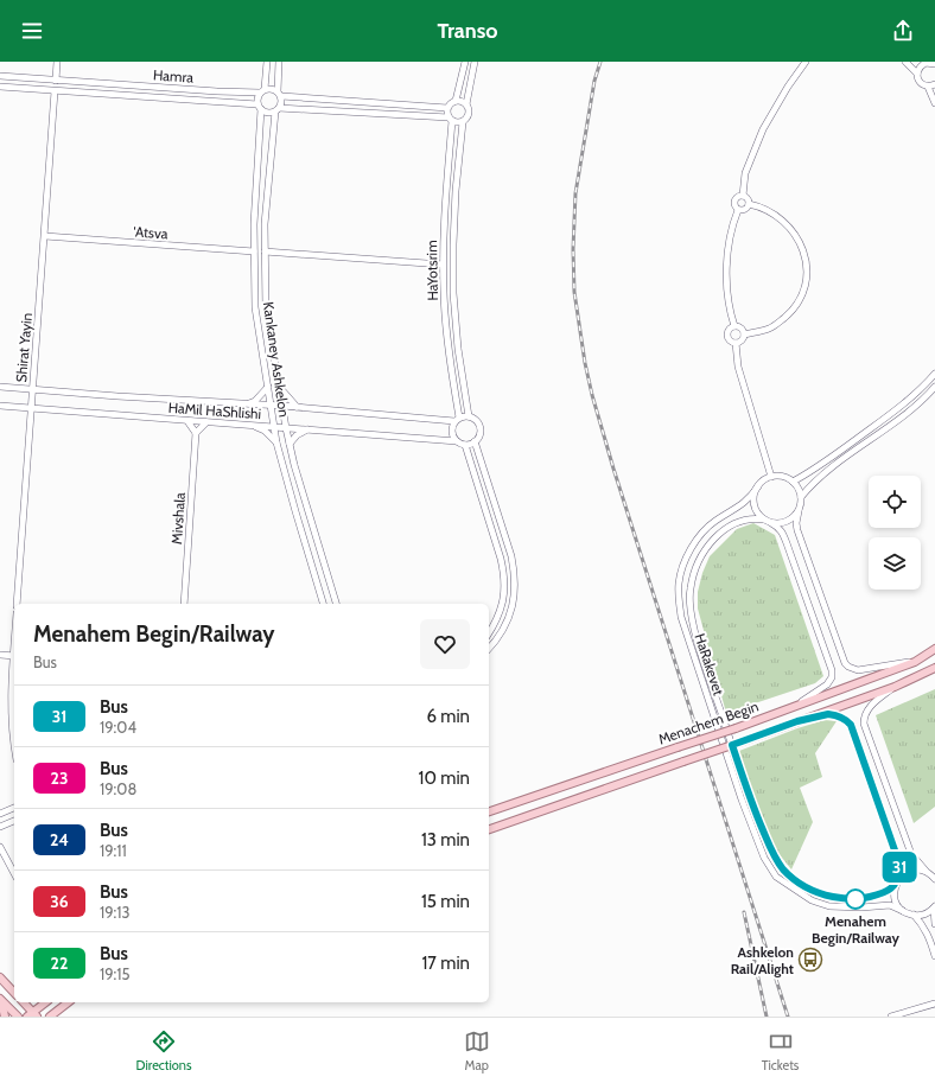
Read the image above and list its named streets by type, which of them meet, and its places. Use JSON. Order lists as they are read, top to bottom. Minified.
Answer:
{"streets":{"main road":["Menachem Begin"],"street":["Hamra","'Atsva","HaYotsrim","Shirat Yayin","Kankaney Ashkelon","HaMil HaShlishi","Mivshala","HaRakevet"]},"crossings":[["Hamra","Shirat Yayin"],["Hamra","Kankaney Ashkelon"],["'Atsva","Shirat Yayin"],["'Atsva","Kankaney Ashkelon"],["HaYotsrim","HaMil HaShlishi"],["Shirat Yayin","HaMil HaShlishi"],["Kankaney Ashkelon","HaMil HaShlishi"]],"places":{"other":["Menahem Begin/Railway"],"bus stop":["Ashkelon Rail/Alight"]},"lines":["bus line 31"],"page":{"header":"Transo","on_map":"31","heading":["Menahem Begin/Railway","Bus"],"list":[{"mark":"31","name":"Bus","note":"19:04","value":"6 min"},{"mark":"23","name":"Bus","note":"19:08","value":"10 min"},{"mark":"24","name":"Bus","note":"19:11","value":"13 min"},{"mark":"36","name":"Bus","note":"19:13","value":"15 min"},{"mark":"22","name":"Bus","note":"19:15","value":"17 min"}],"tabs":["Directions","Map","Tickets"]}}
